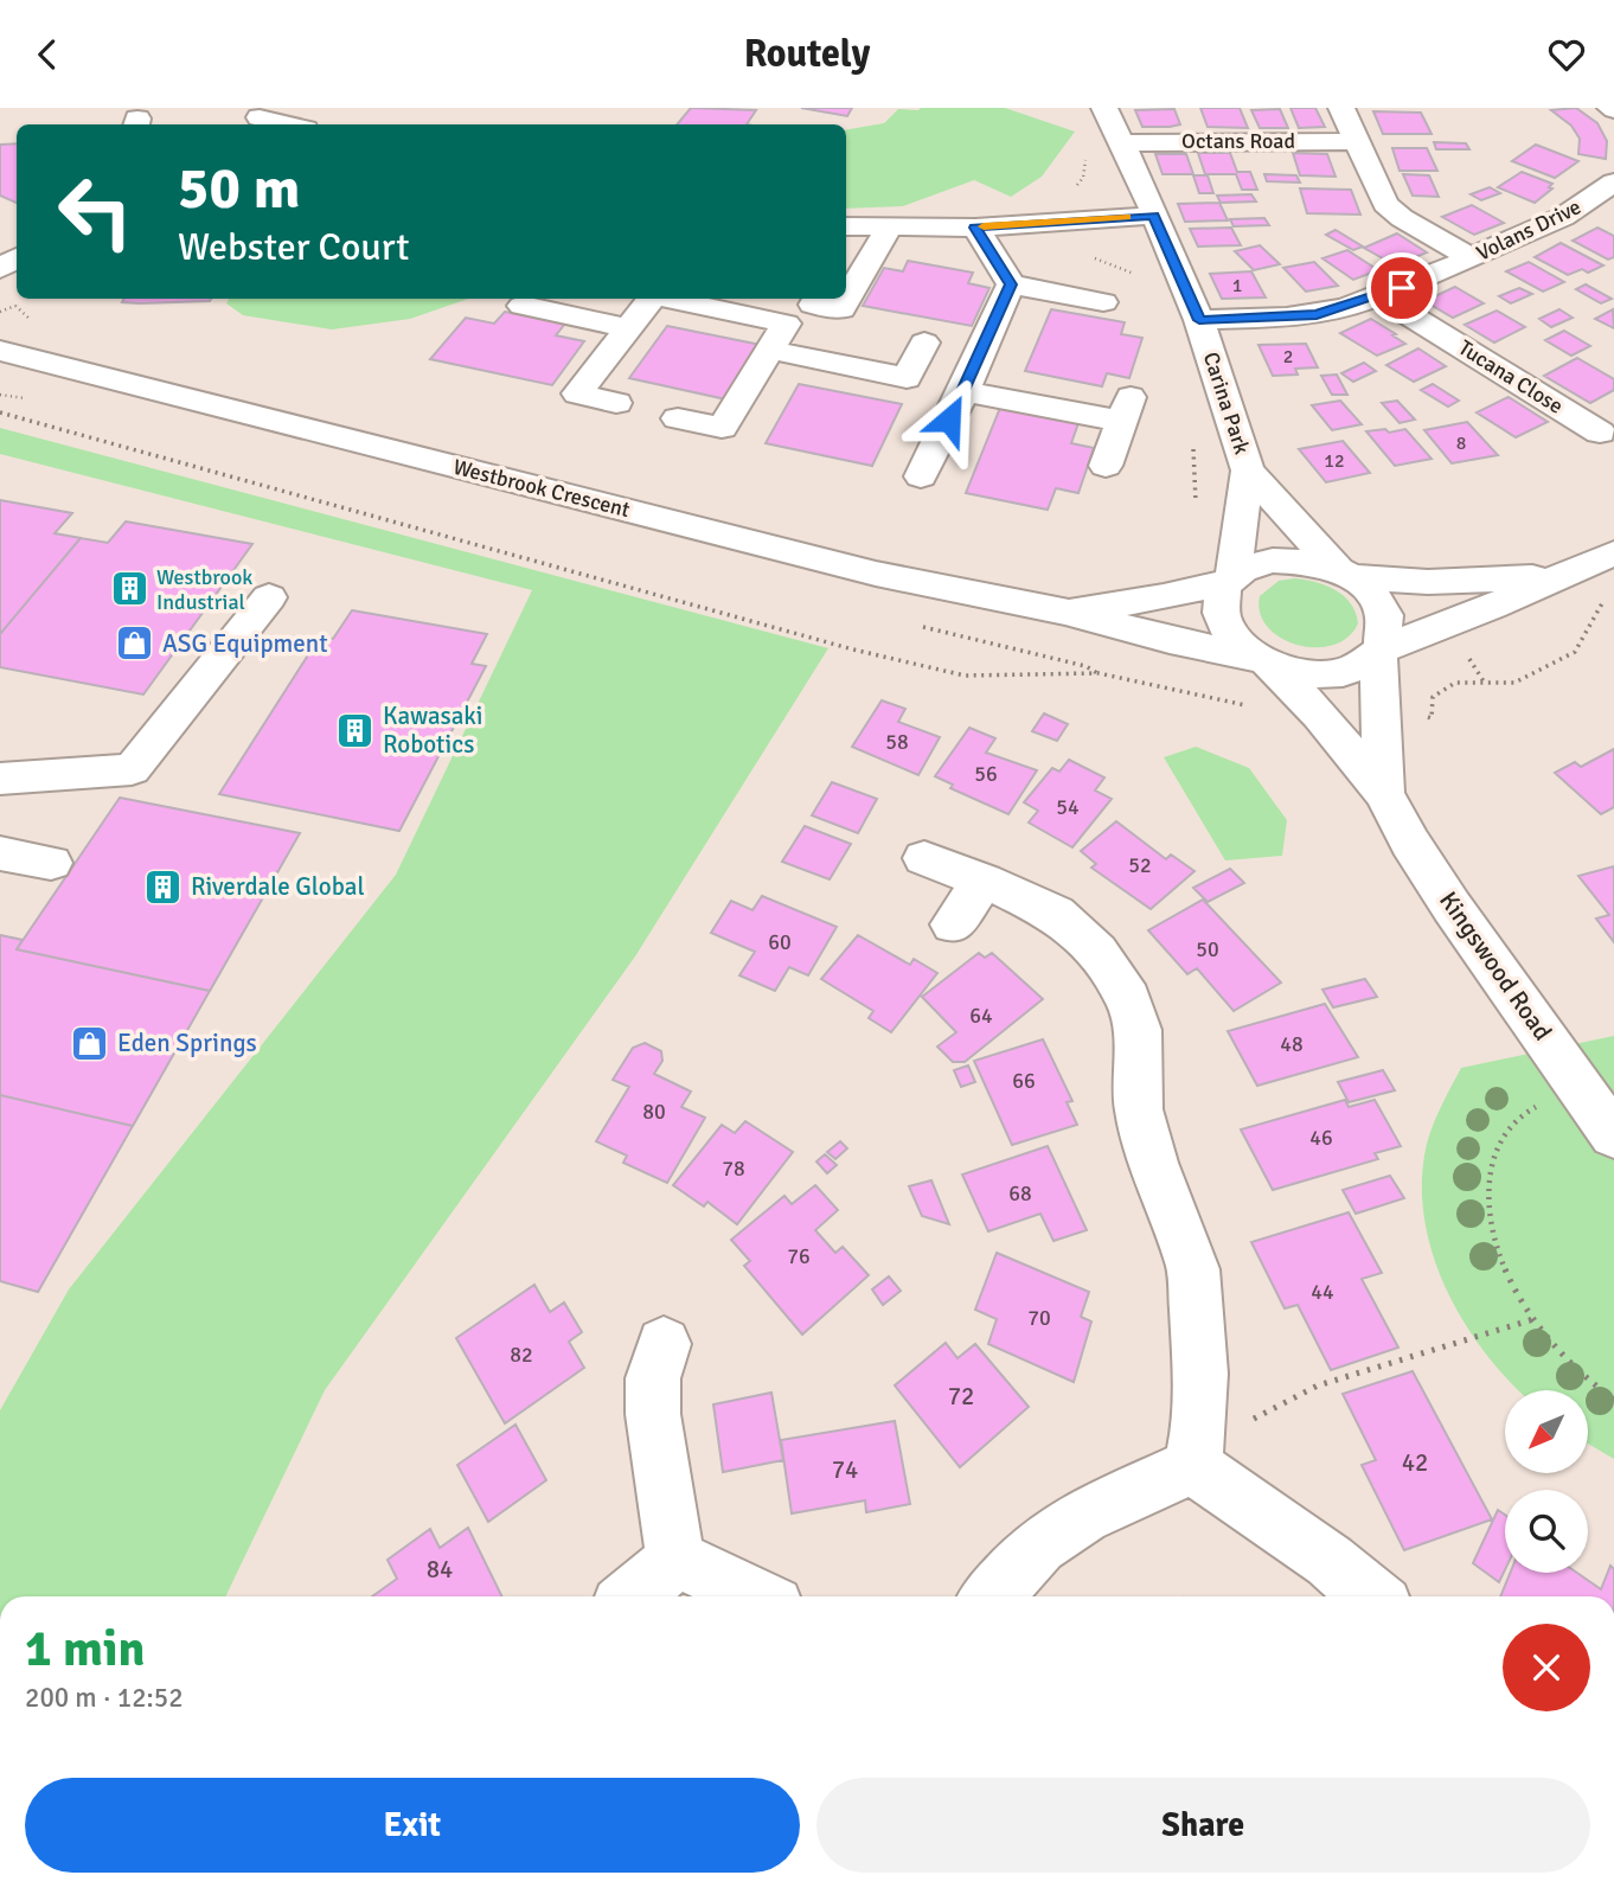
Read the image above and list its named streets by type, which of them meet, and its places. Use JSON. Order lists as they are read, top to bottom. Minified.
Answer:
{"streets":{"street":["Octans Road","Volans Drive","Tucana Close","Carina Park","Westbrook Crescent","Kingswood Road"]},"crossings":[["Octans Road","Carina Park"],["Volans Drive","Tucana Close"],["Volans Drive","Carina Park"],["Carina Park","Westbrook Crescent"],["Carina Park","Kingswood Road"],["Westbrook Crescent","Kingswood Road"]],"places":{"building":["Westbrook Industrial","Kawasaki Robotics","Riverdale Global"],"shop":["ASG Equipment","Eden Springs"]},"house_numbers":["1","2","8","12","58","56","54","52","60","50","64","48","66","80","46","78","68","76","44","70","82","72","42","74","84"],"north":"bottom left","page":{"header":"Routely","turn":["50 m","Webster Court"],"heading":["1 min","200 m · 12:52"],"buttons":["Exit","Share"]}}
